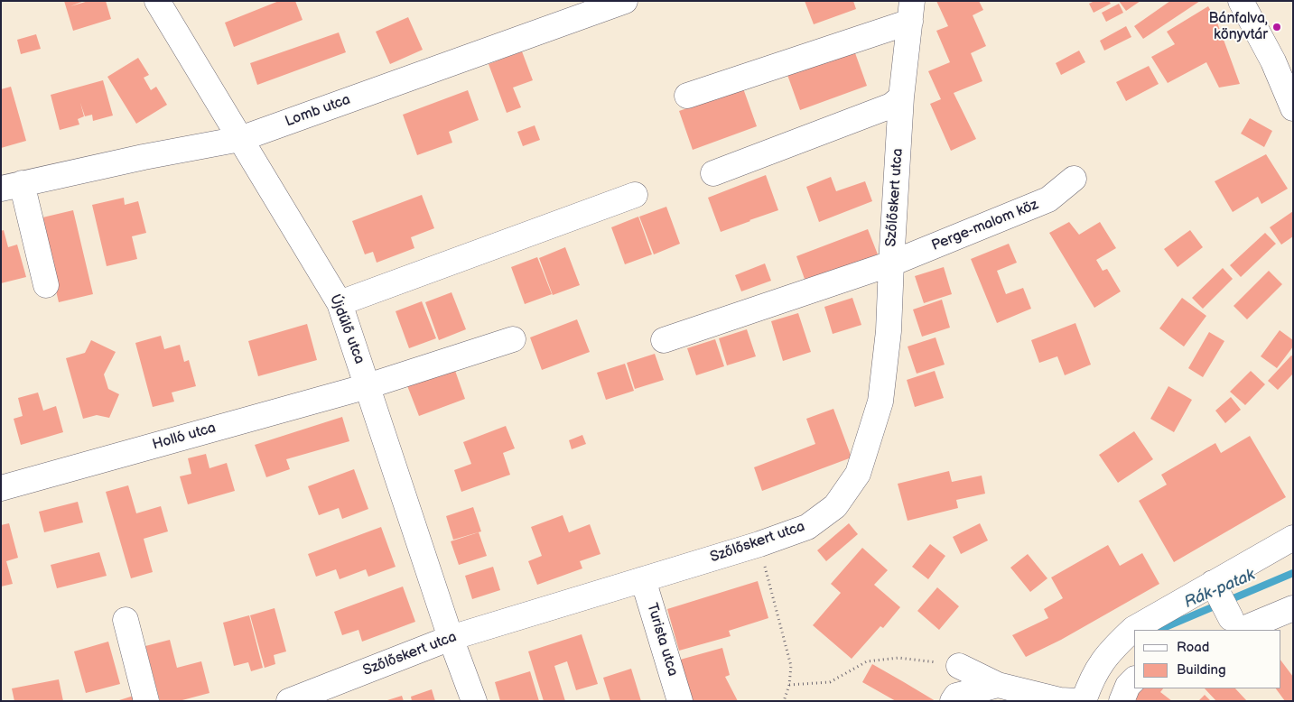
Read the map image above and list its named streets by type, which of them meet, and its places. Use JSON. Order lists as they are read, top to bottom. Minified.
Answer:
{"streets":{"street":["Lomb utca","Szőlőskert utca","Perge-malom köz","Újdűlő utca","Holló utca","Turista utca"]},"crossings":[["Lomb utca","Újdűlő utca"],["Szőlőskert utca","Perge-malom köz"],["Szőlőskert utca","Újdűlő utca"],["Szőlőskert utca","Turista utca"],["Újdűlő utca","Holló utca"]],"water":["Rák-patak"],"places":["Bánfalva, könyvtár"],"legend":["Road","Building"]}
